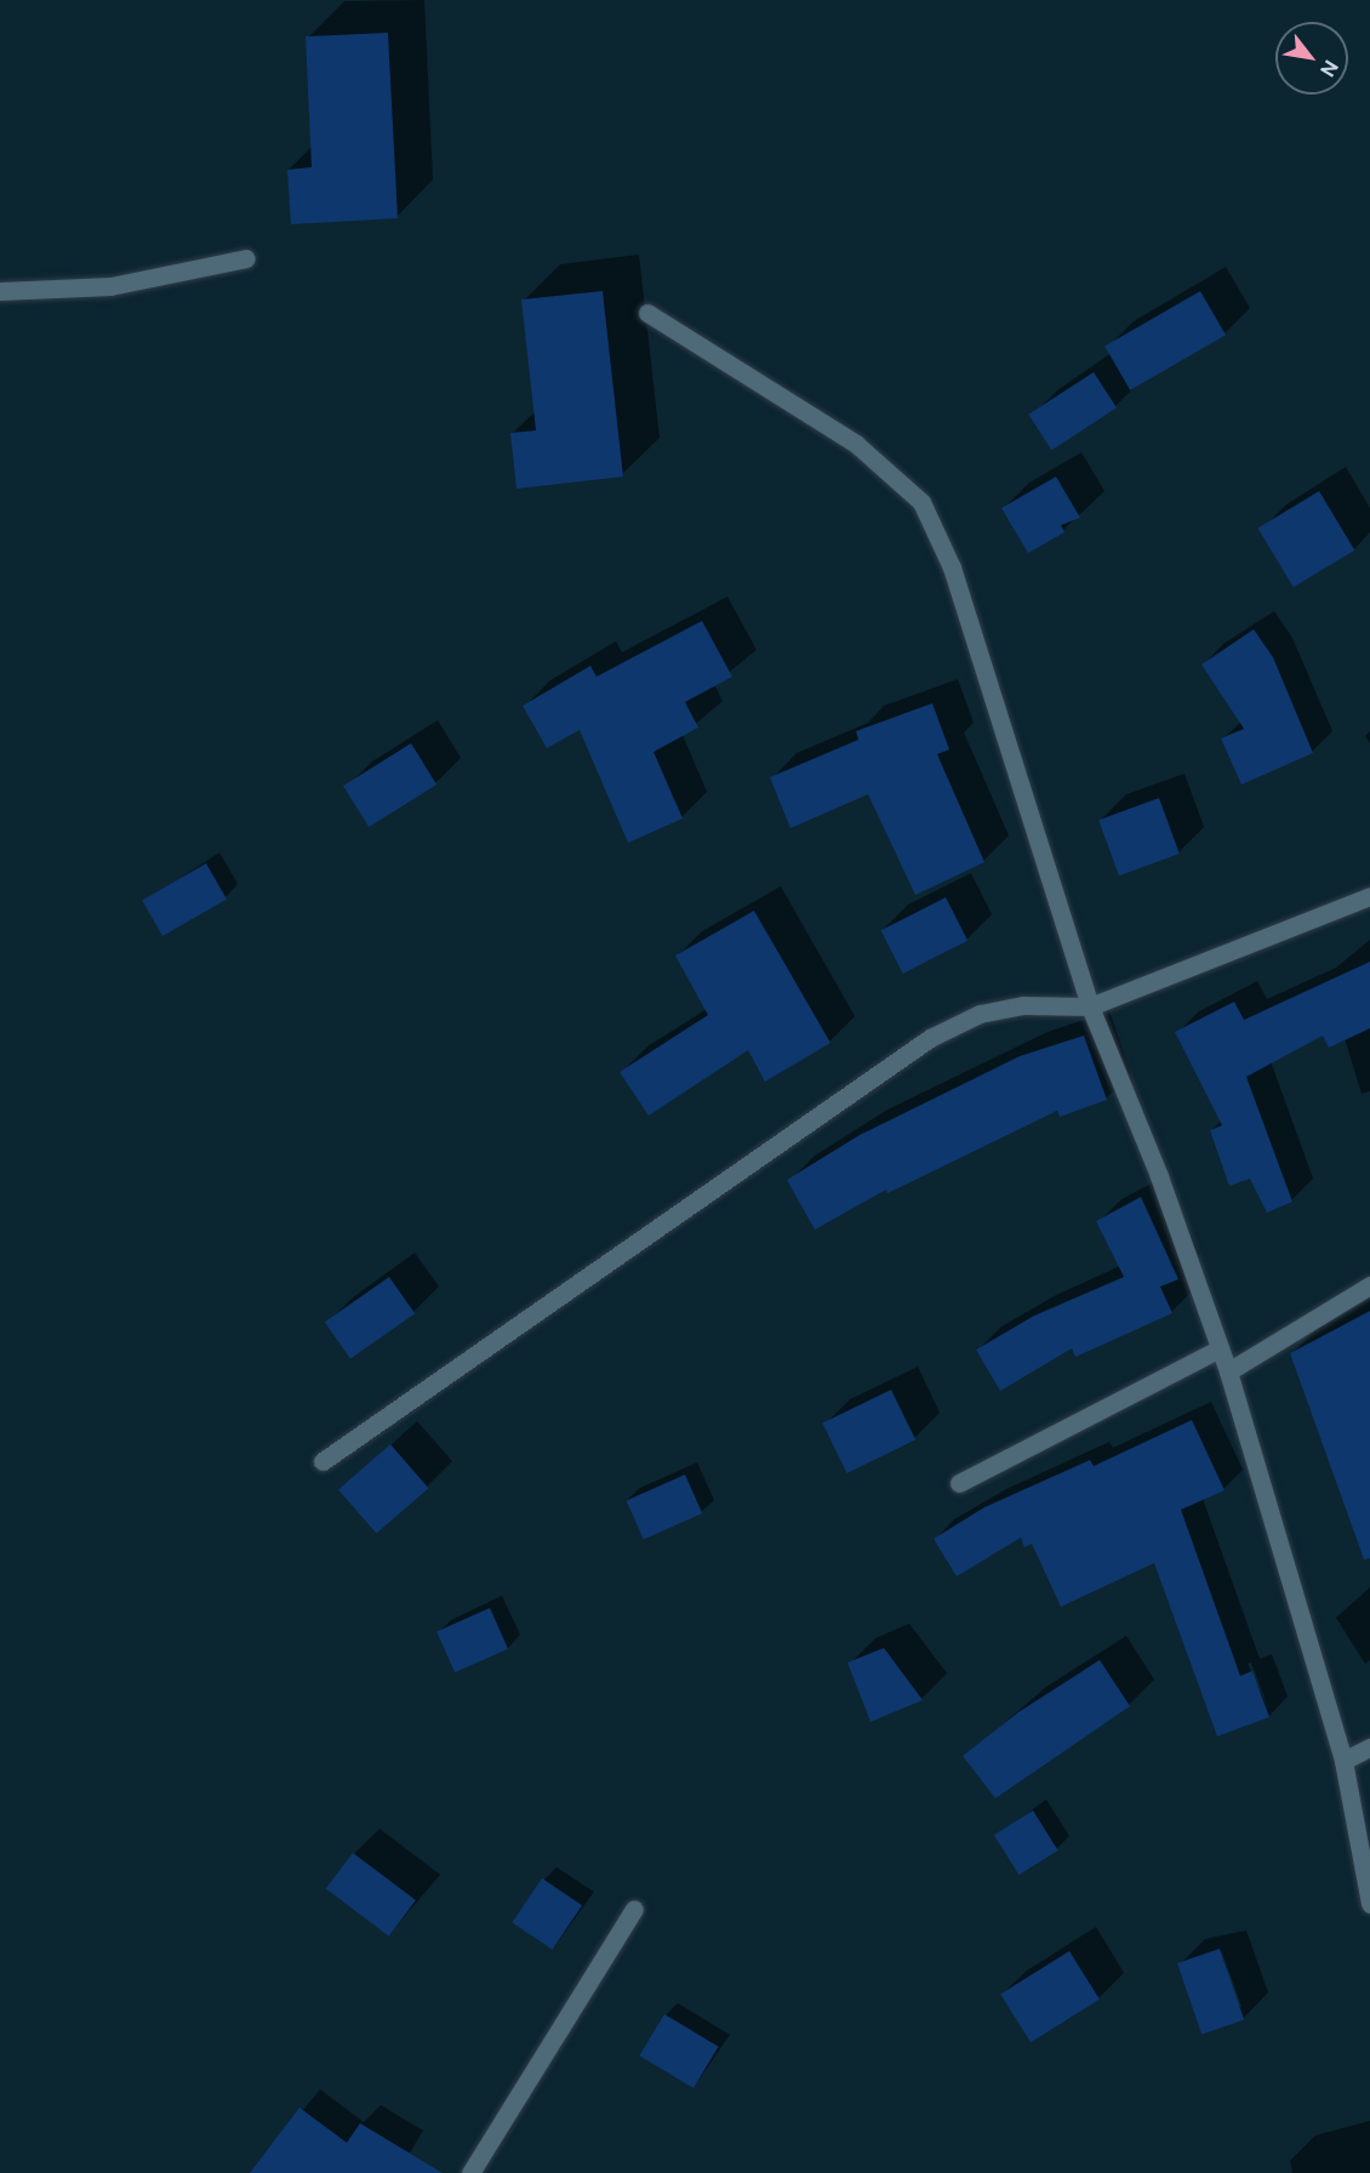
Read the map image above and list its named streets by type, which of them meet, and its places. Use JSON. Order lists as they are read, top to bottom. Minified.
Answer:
{"north":"bottom right"}
